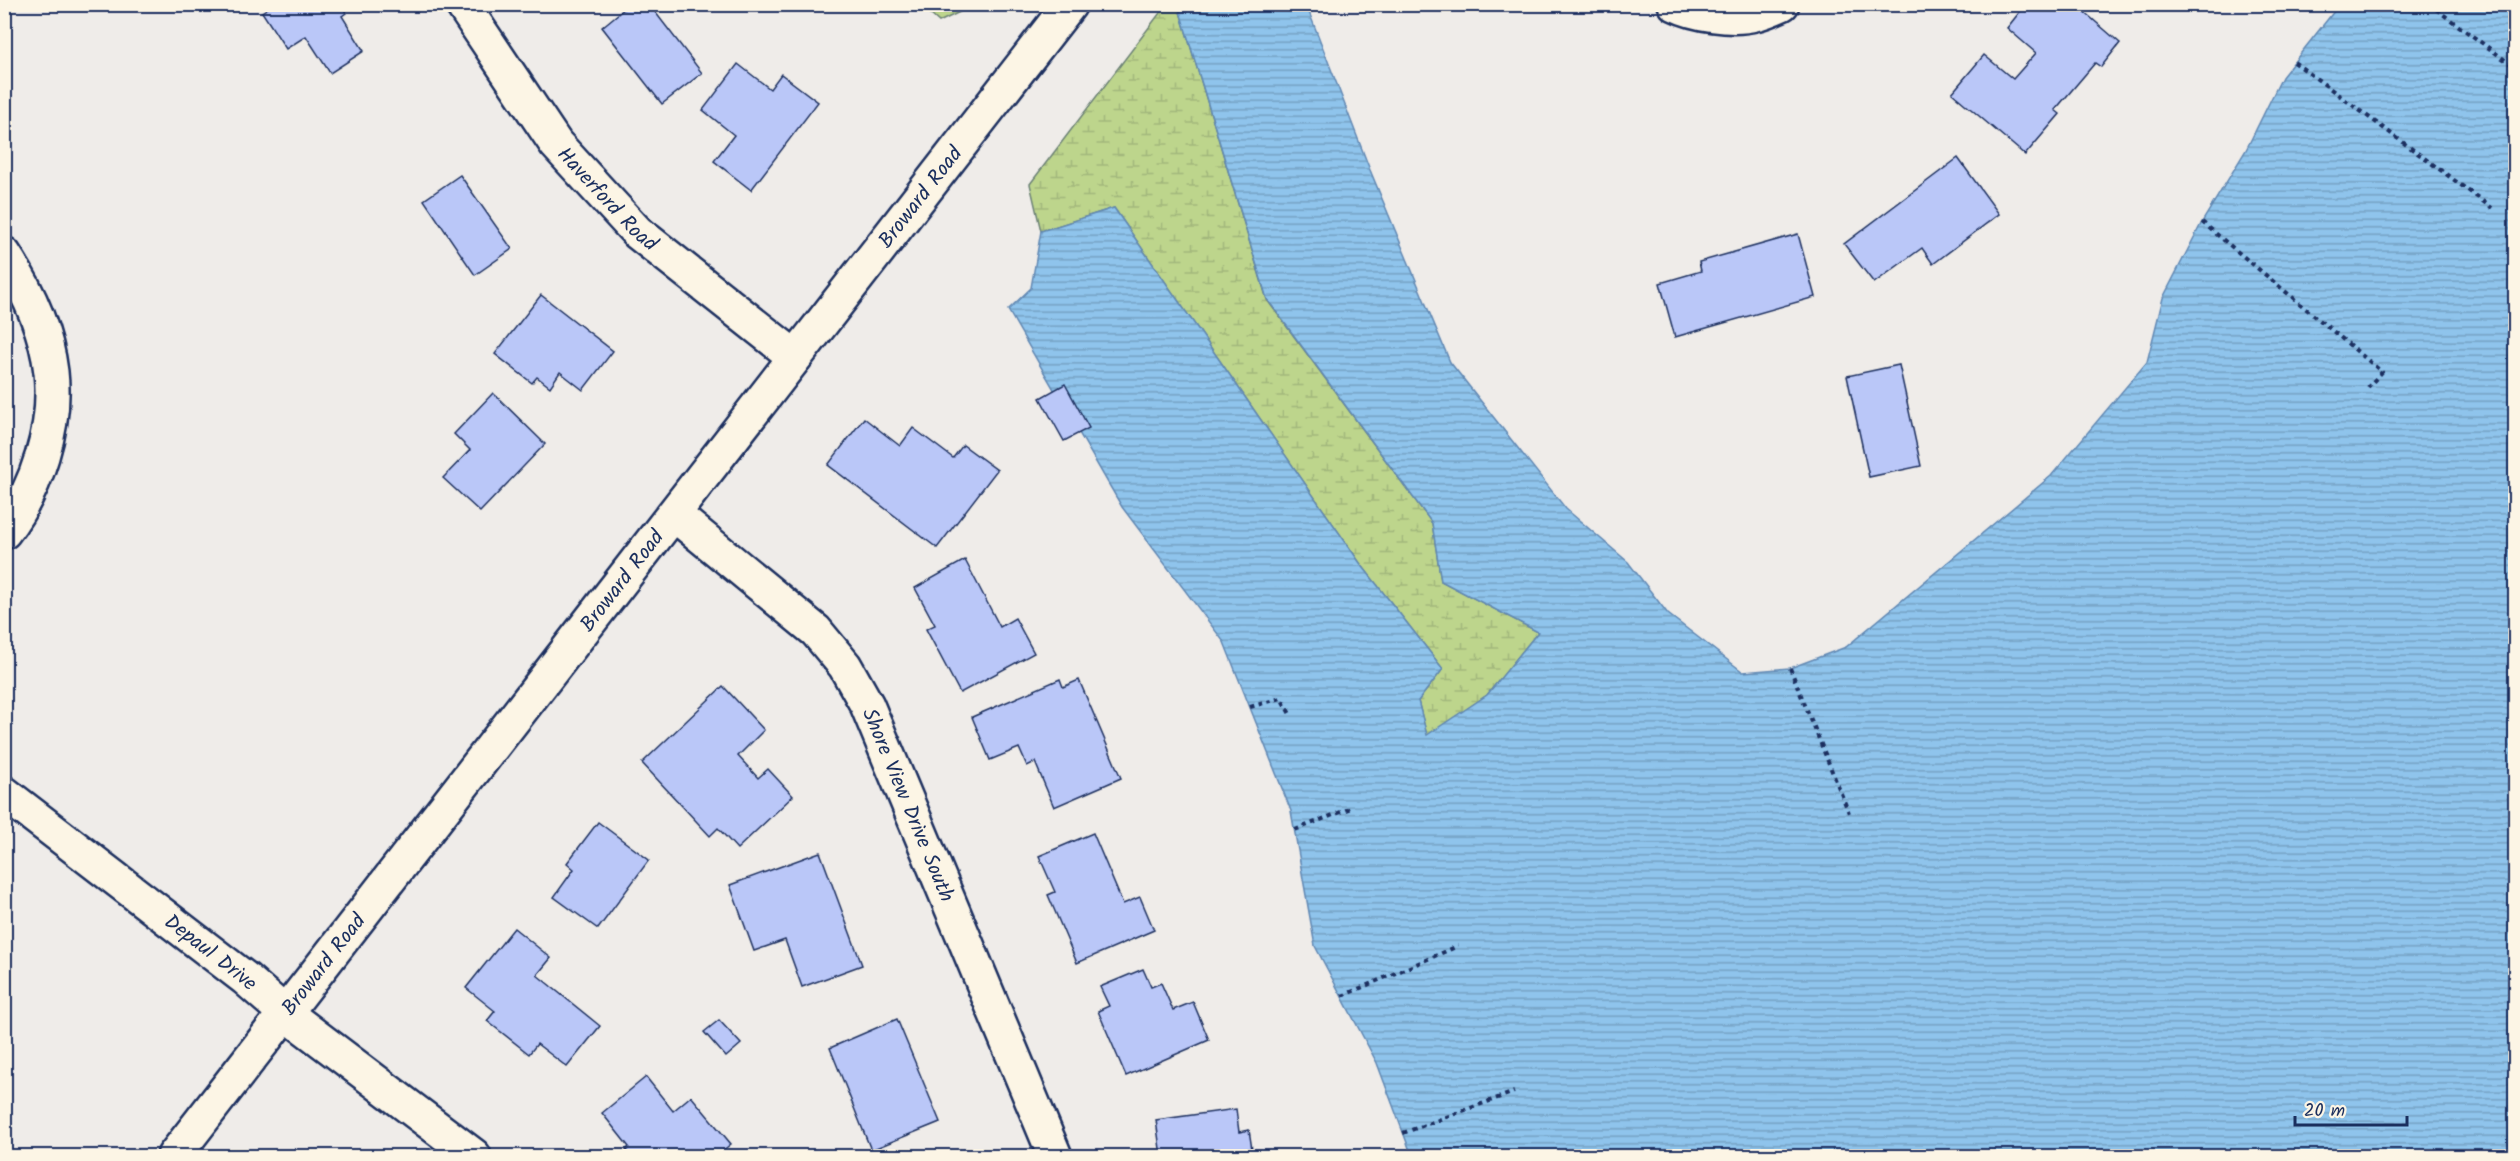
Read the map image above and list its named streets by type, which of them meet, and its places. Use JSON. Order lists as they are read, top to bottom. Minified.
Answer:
{"streets":{"street":["Broward Road","Haverford Road","Shore View Drive South","Depaul Drive"]},"crossings":[["Broward Road","Haverford Road"],["Broward Road","Shore View Drive South"],["Broward Road","Depaul Drive"]],"scale_bar":"20 m"}
